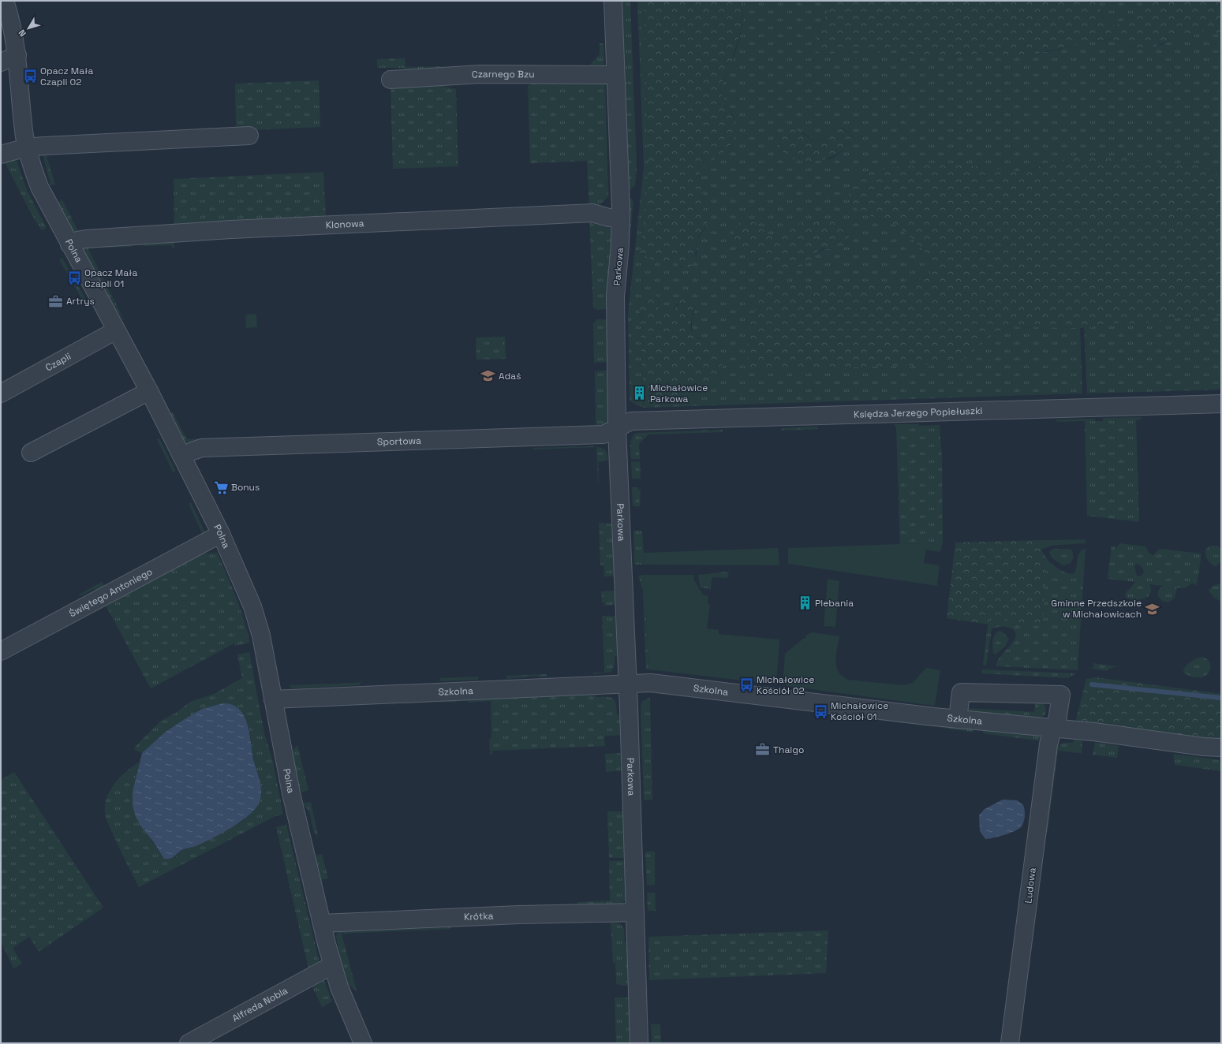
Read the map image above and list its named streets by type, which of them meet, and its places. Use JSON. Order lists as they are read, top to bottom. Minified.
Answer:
{"streets":{"street":["Czarnego Bzu","Klonowa","Polna","Parkowa","Czapli","Księdza Jerzego Popiełuszki","Sportowa","Świętego Antoniego","Szkolna","Ludowa","Krótka","Alfreda Nobla"]},"crossings":[["Czarnego Bzu","Parkowa"],["Klonowa","Polna"],["Klonowa","Parkowa"],["Polna","Czapli"],["Polna","Sportowa"],["Polna","Świętego Antoniego"],["Polna","Szkolna"],["Polna","Krótka"],["Polna","Alfreda Nobla"],["Parkowa","Księdza Jerzego Popiełuszki"],["Parkowa","Sportowa"],["Parkowa","Szkolna"],["Parkowa","Krótka"],["Księdza Jerzego Popiełuszki","Sportowa"],["Szkolna","Ludowa"]],"places":{"bus stop":["Opacz Mała Czapli 02","Opacz Mała Czapli 01","Michałowice Kościół 02","Michałowice Kościół 01"],"office":["Artrys","Thalgo"],"school or university":["Adaś","Gminne Przedszkole w Michałowicach"],"building":["Michałowice Parkowa","Plebania"],"supermarket":["Bonus"]},"north":"bottom left"}
